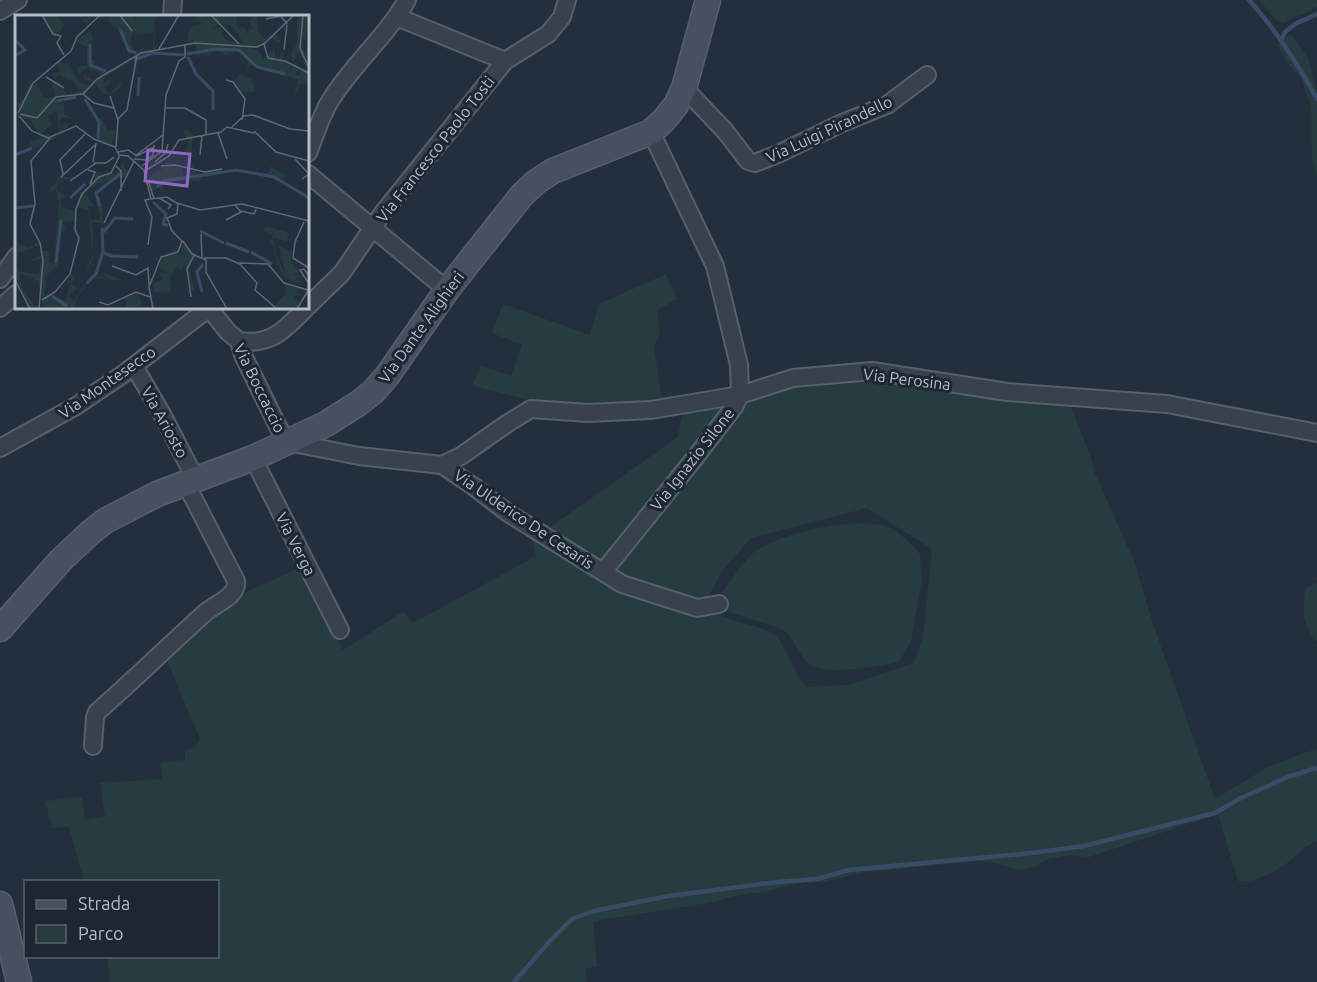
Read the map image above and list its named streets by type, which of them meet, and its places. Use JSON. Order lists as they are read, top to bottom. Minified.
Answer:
{"streets":{"main road":["Via Dante Alighieri"],"street":["Via Luigi Pirandello","Via Francesco Paolo Tosti","Via Perosina","Via Montesecco","Via Boccaccio","Via Ariosto","Via Ignazio Silone","Via Ulderico De Cesaris","Via Verga"]},"crossings":[["Via Luigi Pirandello","Via Dante Alighieri"],["Via Francesco Paolo Tosti","Via Boccaccio"],["Via Dante Alighieri","Via Boccaccio"],["Via Dante Alighieri","Via Ariosto"],["Via Dante Alighieri","Via Ignazio Silone"],["Via Dante Alighieri","Via Ulderico De Cesaris"],["Via Dante Alighieri","Via Verga"],["Via Perosina","Via Ignazio Silone"],["Via Perosina","Via Ulderico De Cesaris"],["Via Montesecco","Via Ariosto"],["Via Boccaccio","Via Ulderico De Cesaris"],["Via Ignazio Silone","Via Ulderico De Cesaris"]],"legend":["Strada","Parco"]}
